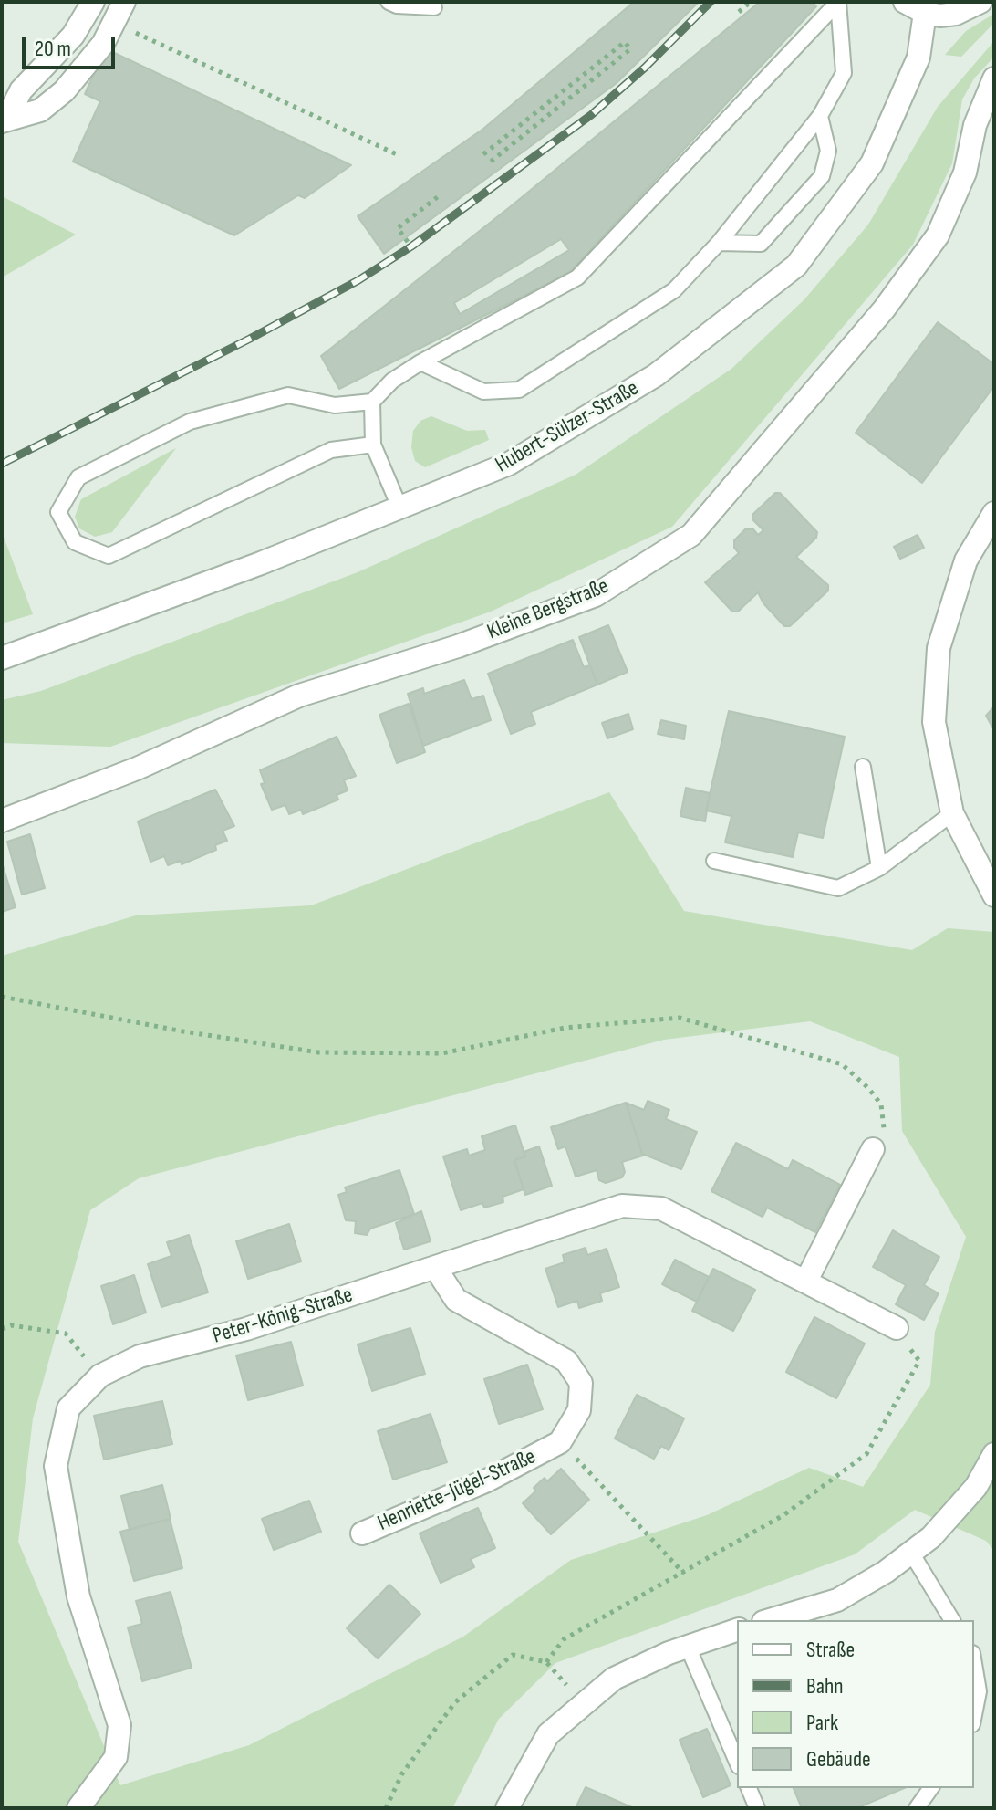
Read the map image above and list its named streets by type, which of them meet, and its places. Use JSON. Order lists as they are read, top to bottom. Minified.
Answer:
{"streets":{"street":["Hubert-Sülzer-Straße","Kleine Bergstraße","Peter-König-Straße","Henriette-Jügel-Straße"]},"crossings":[["Peter-König-Straße","Henriette-Jügel-Straße"]],"legend":["Straße","Bahn","Park","Gebäude"],"scale_bar":"20 m"}
